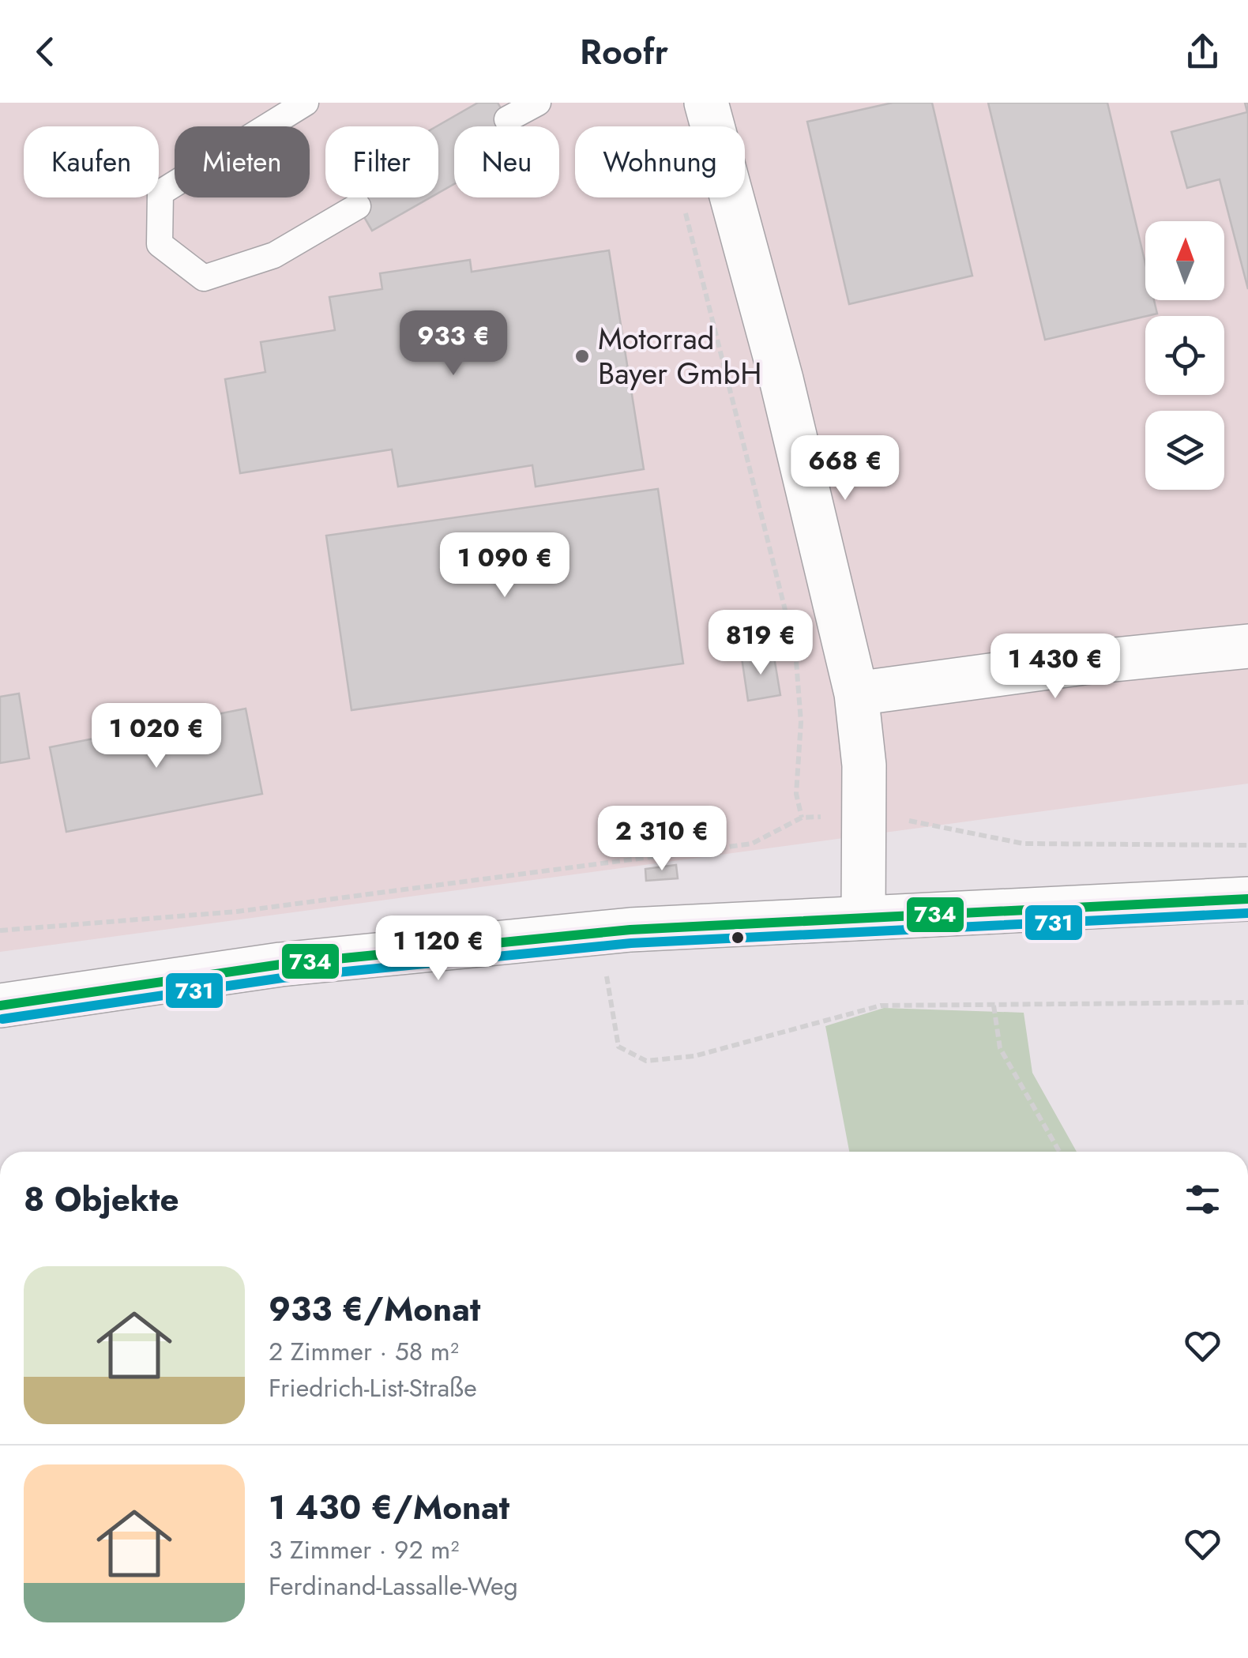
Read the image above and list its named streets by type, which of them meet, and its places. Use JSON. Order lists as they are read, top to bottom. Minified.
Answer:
{"places":["Motorrad Bayer GmbH"],"lines":["transit line 734","transit line 731"],"north":"top","page":{"header":"Roofr","chip":["Kaufen","Mieten","Filter","Neu","Wohnung"],"price":["933 €","668 €","1 090 €","819 €","1 430 €","1 020 €","2 310 €","1 120 €"],"heading":"8 Objekte","list":[{"name":"933 €/Monat","note":"2 Zimmer · 58 m² · Friedrich-List-Straße"},{"name":"1 430 €/Monat","note":"3 Zimmer · 92 m² · Ferdinand-Lassalle-Weg"}]}}
